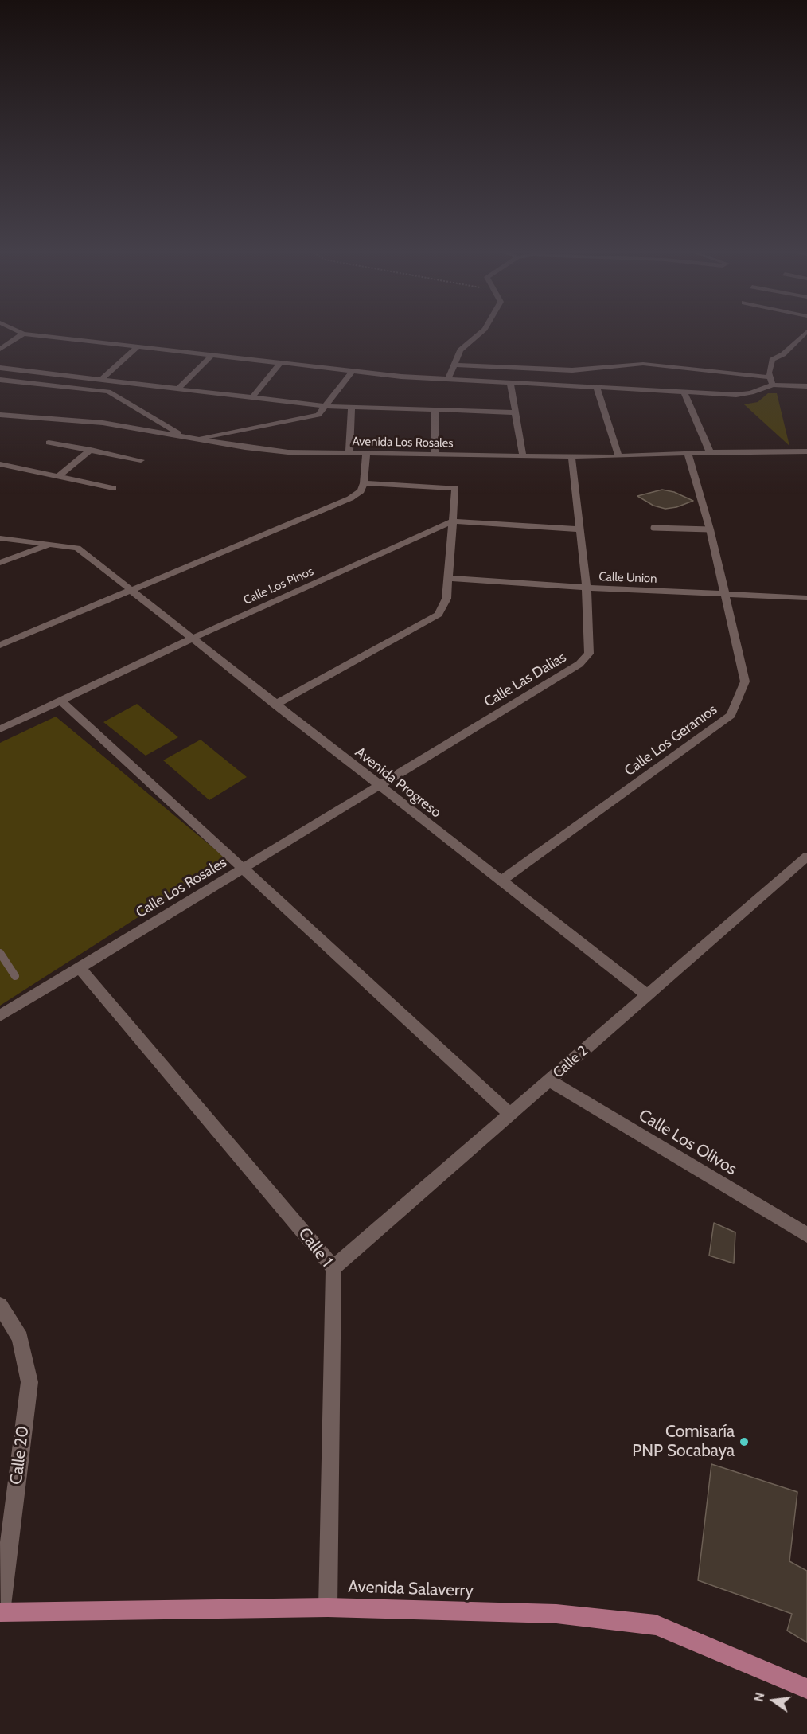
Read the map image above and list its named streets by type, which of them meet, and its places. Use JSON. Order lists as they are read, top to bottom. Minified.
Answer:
{"streets":{"main road":["Avenida Salaverry"],"street":["Avenida Los Rosales","Calle Union","Calle Los Pinos","Calle Las Dalias","Calle Los Geranios","Avenida Progreso","Calle Los Rosales","Calle 2","Calle Los Olivos","Calle 1","Calle 20"]},"crossings":[["Avenida Los Rosales","Calle Las Dalias"],["Avenida Los Rosales","Calle Los Geranios"],["Calle Union","Calle Las Dalias"],["Calle Union","Calle Los Geranios"],["Calle Los Pinos","Calle Las Dalias"],["Calle Los Pinos","Avenida Progreso"],["Calle Las Dalias","Avenida Progreso"],["Calle Las Dalias","Calle Los Rosales"],["Calle Los Geranios","Avenida Progreso"],["Avenida Progreso","Calle Los Rosales"],["Avenida Progreso","Calle 2"],["Calle Los Rosales","Calle 1"],["Calle 2","Calle Los Olivos"],["Calle 2","Calle 1"],["Calle 1","Avenida Salaverry"],["Calle 20","Avenida Salaverry"]],"places":["Comisaría PNP Socabaya"],"north":"left"}
